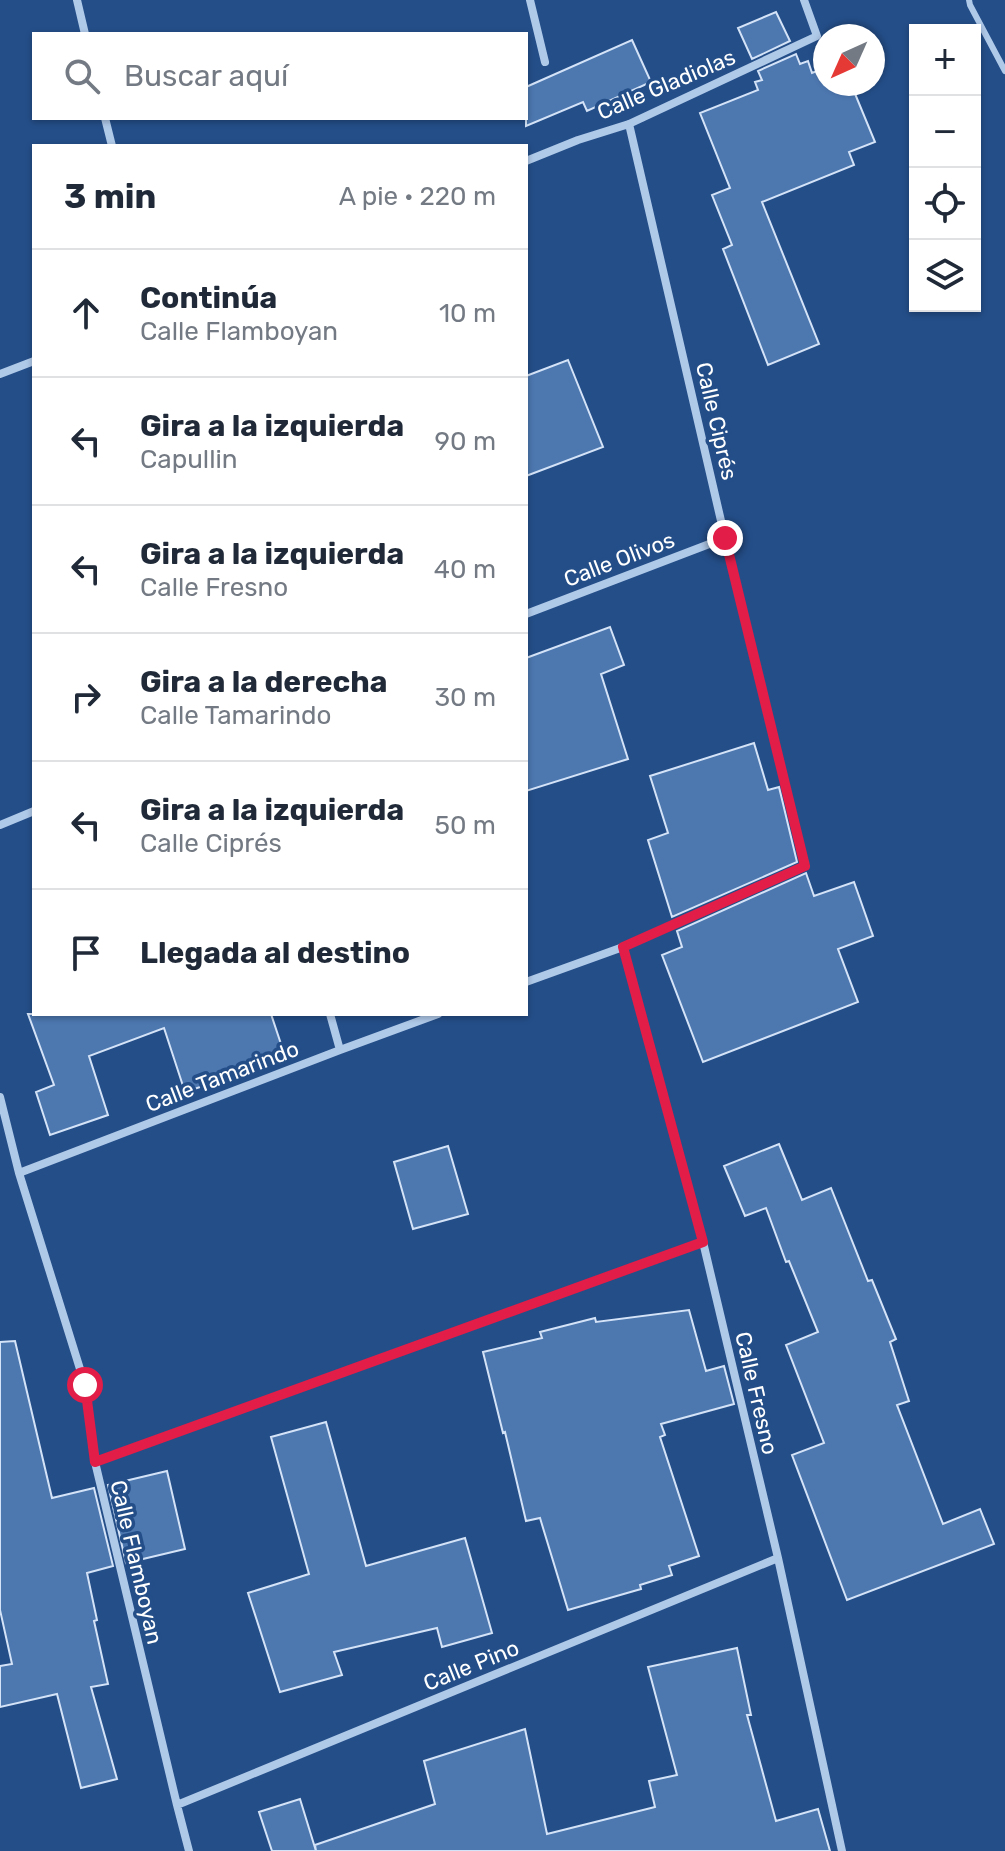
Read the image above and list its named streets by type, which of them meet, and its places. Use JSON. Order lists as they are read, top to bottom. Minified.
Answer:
{"streets":{"street":["Calle Gladiolas","Calle Ciprés","Calle Olivos","Calle Tamarindo","Calle Fresno","Calle Flamboyan","Calle Pino"]},"crossings":[["Calle Gladiolas","Calle Ciprés"],["Calle Ciprés","Calle Olivos"],["Calle Ciprés","Calle Fresno"],["Calle Tamarindo","Calle Flamboyan"],["Calle Fresno","Calle Pino"],["Calle Flamboyan","Calle Pino"]],"north":"bottom left","page":{"map_buttons":["+","−"],"search":"Buscar aquí","heading":["3 min","A pie · 220 m"],"list":[["Continúa","Calle Flamboyan","10 m"],["Gira a la izquierda","Capullin","90 m"],["Gira a la izquierda","Calle Fresno","40 m"],["Gira a la derecha","Calle Tamarindo","30 m"],["Gira a la izquierda","Calle Ciprés","50 m"],"Llegada al destino"]}}
